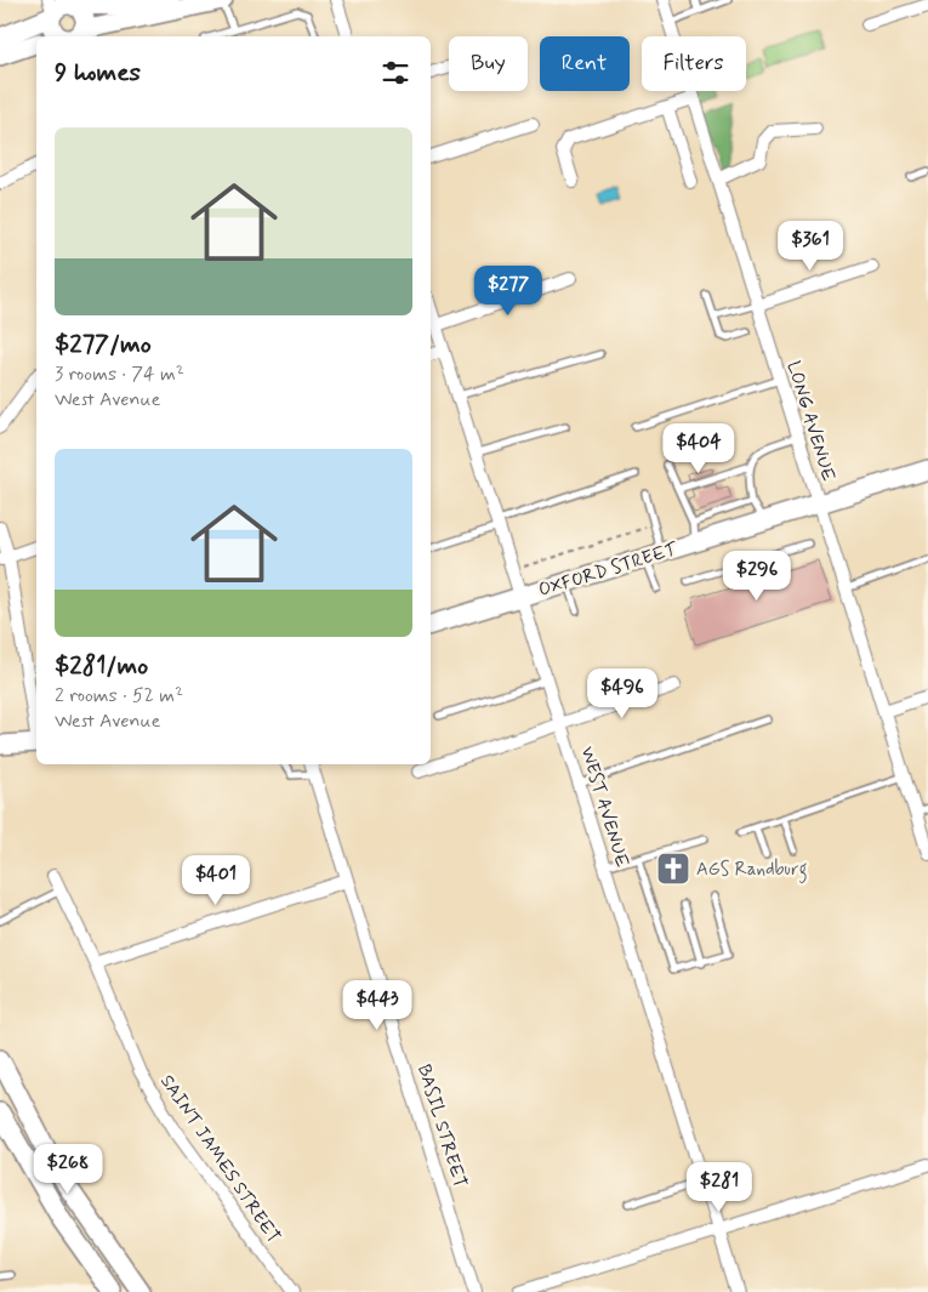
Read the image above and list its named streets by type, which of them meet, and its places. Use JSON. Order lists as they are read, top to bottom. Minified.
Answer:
{"streets":{"street":["LONG AVENUE","OXFORD STREET","WEST AVENUE","BASIL STREET","SAINT JAMES STREET"]},"crossings":[["LONG AVENUE","OXFORD STREET"],["OXFORD STREET","WEST AVENUE"]],"places":{"church":["AGS Randburg"]},"page":{"chip":["Buy","Rent","Filters"],"heading":"9 homes","list":[{"name":"$277/mo","note":"3 rooms · 74 m² · West Avenue"},{"name":"$281/mo","note":"2 rooms · 52 m² · West Avenue"}],"price":["$361","$277","$404","$296","$496","$401","$443","$268","$281"]}}
